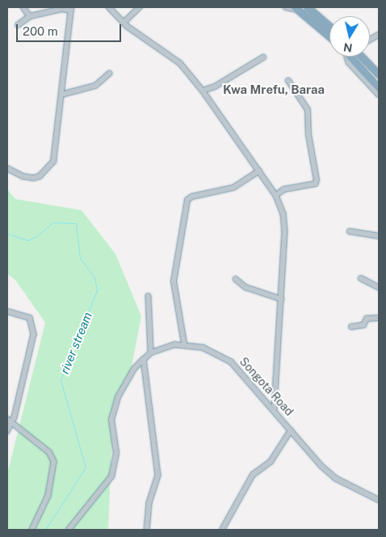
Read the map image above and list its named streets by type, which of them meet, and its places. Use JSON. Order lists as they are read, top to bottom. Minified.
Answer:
{"streets":{"street":["Songota Road"]},"districts":["Kwa Mrefu, Baraa"],"water":["river stream"],"scale_bar":"200 m","north":"bottom"}
